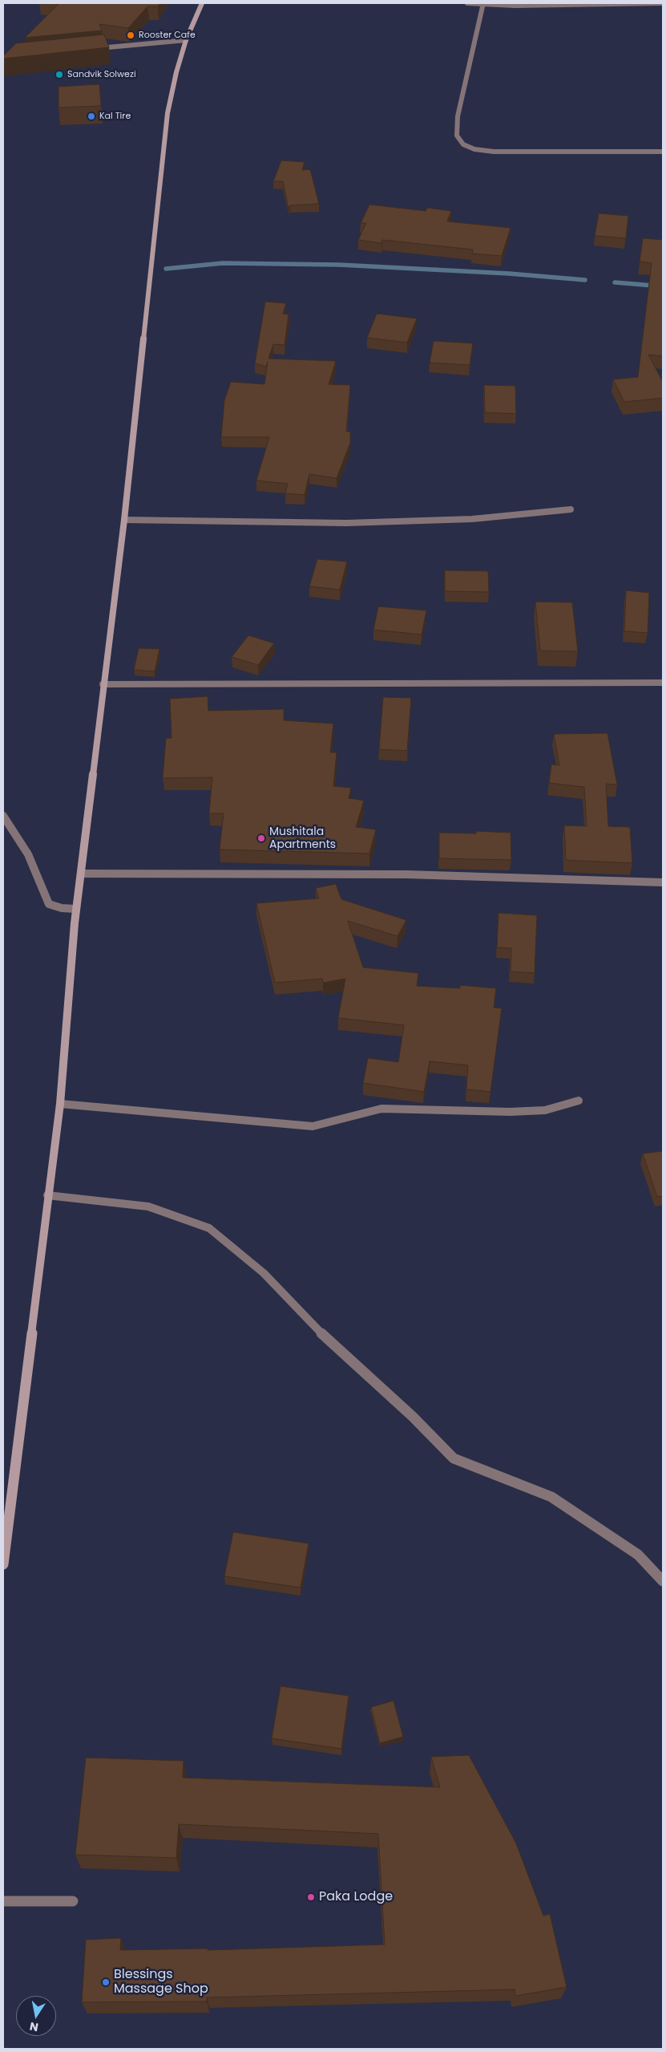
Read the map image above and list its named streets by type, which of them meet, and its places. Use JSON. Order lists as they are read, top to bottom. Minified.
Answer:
{"places":["Rooster Cafe","Sandvik Solwezi","Kal Tire","Mushitala Apartments","Paka Lodge","Blessings Massage Shop"],"north":"bottom"}
